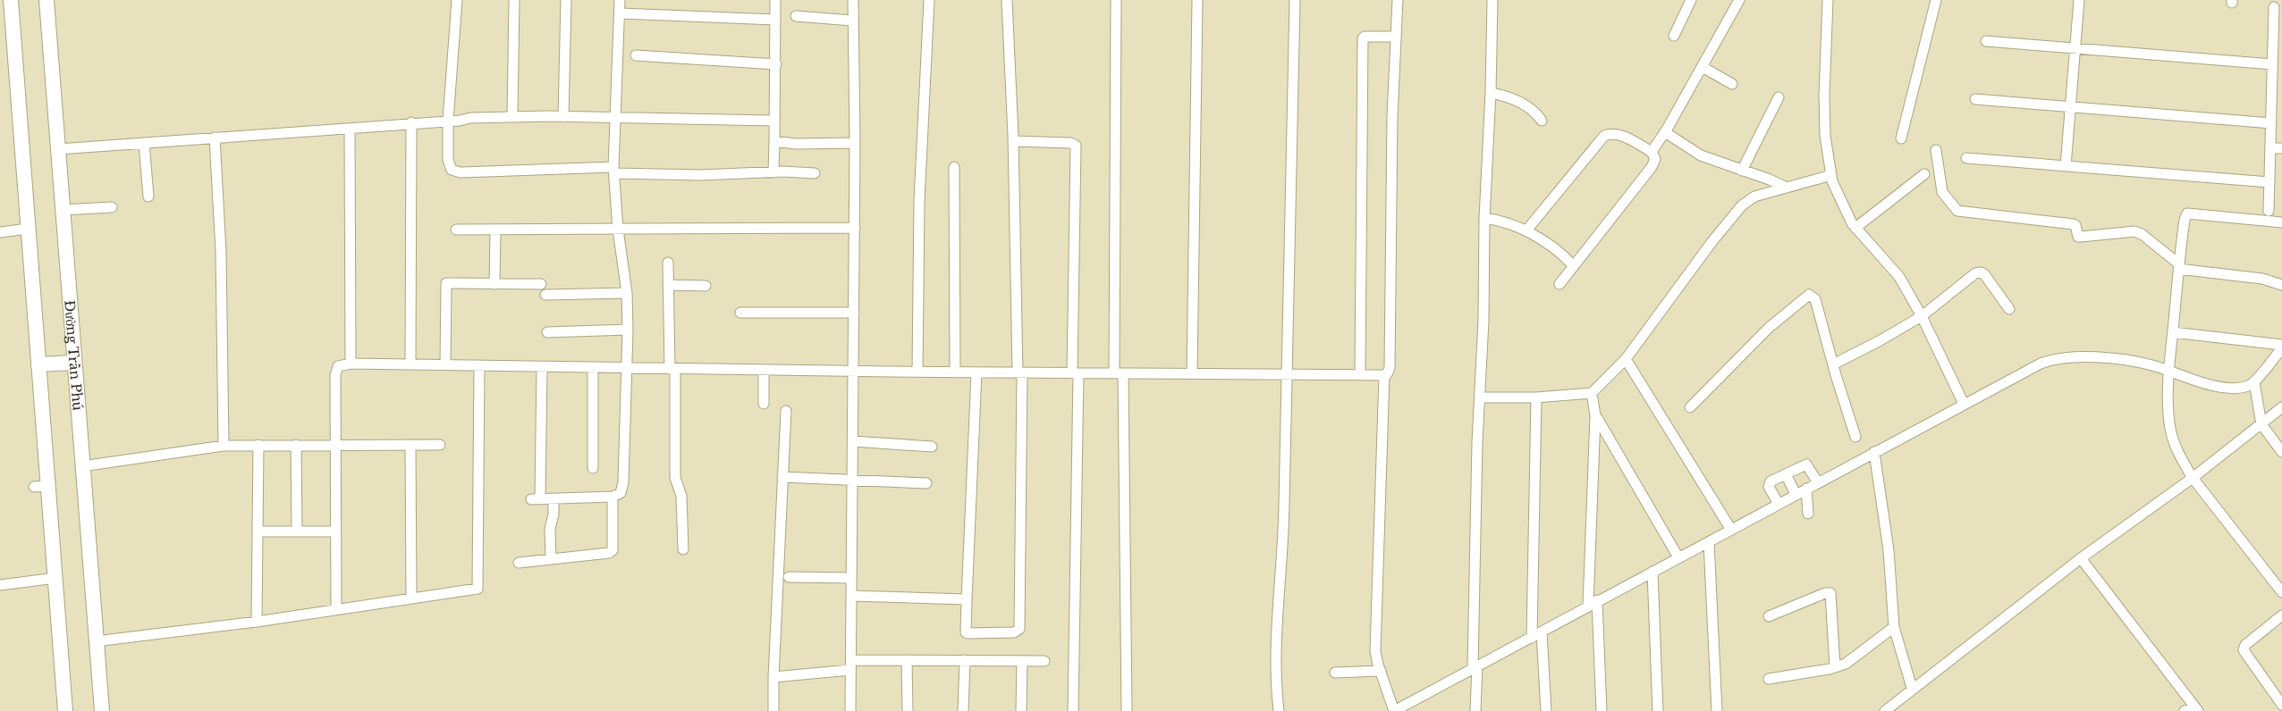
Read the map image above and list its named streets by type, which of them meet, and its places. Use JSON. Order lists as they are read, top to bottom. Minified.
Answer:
{"streets":{"main road":["Đường Trần Phú"]}}
